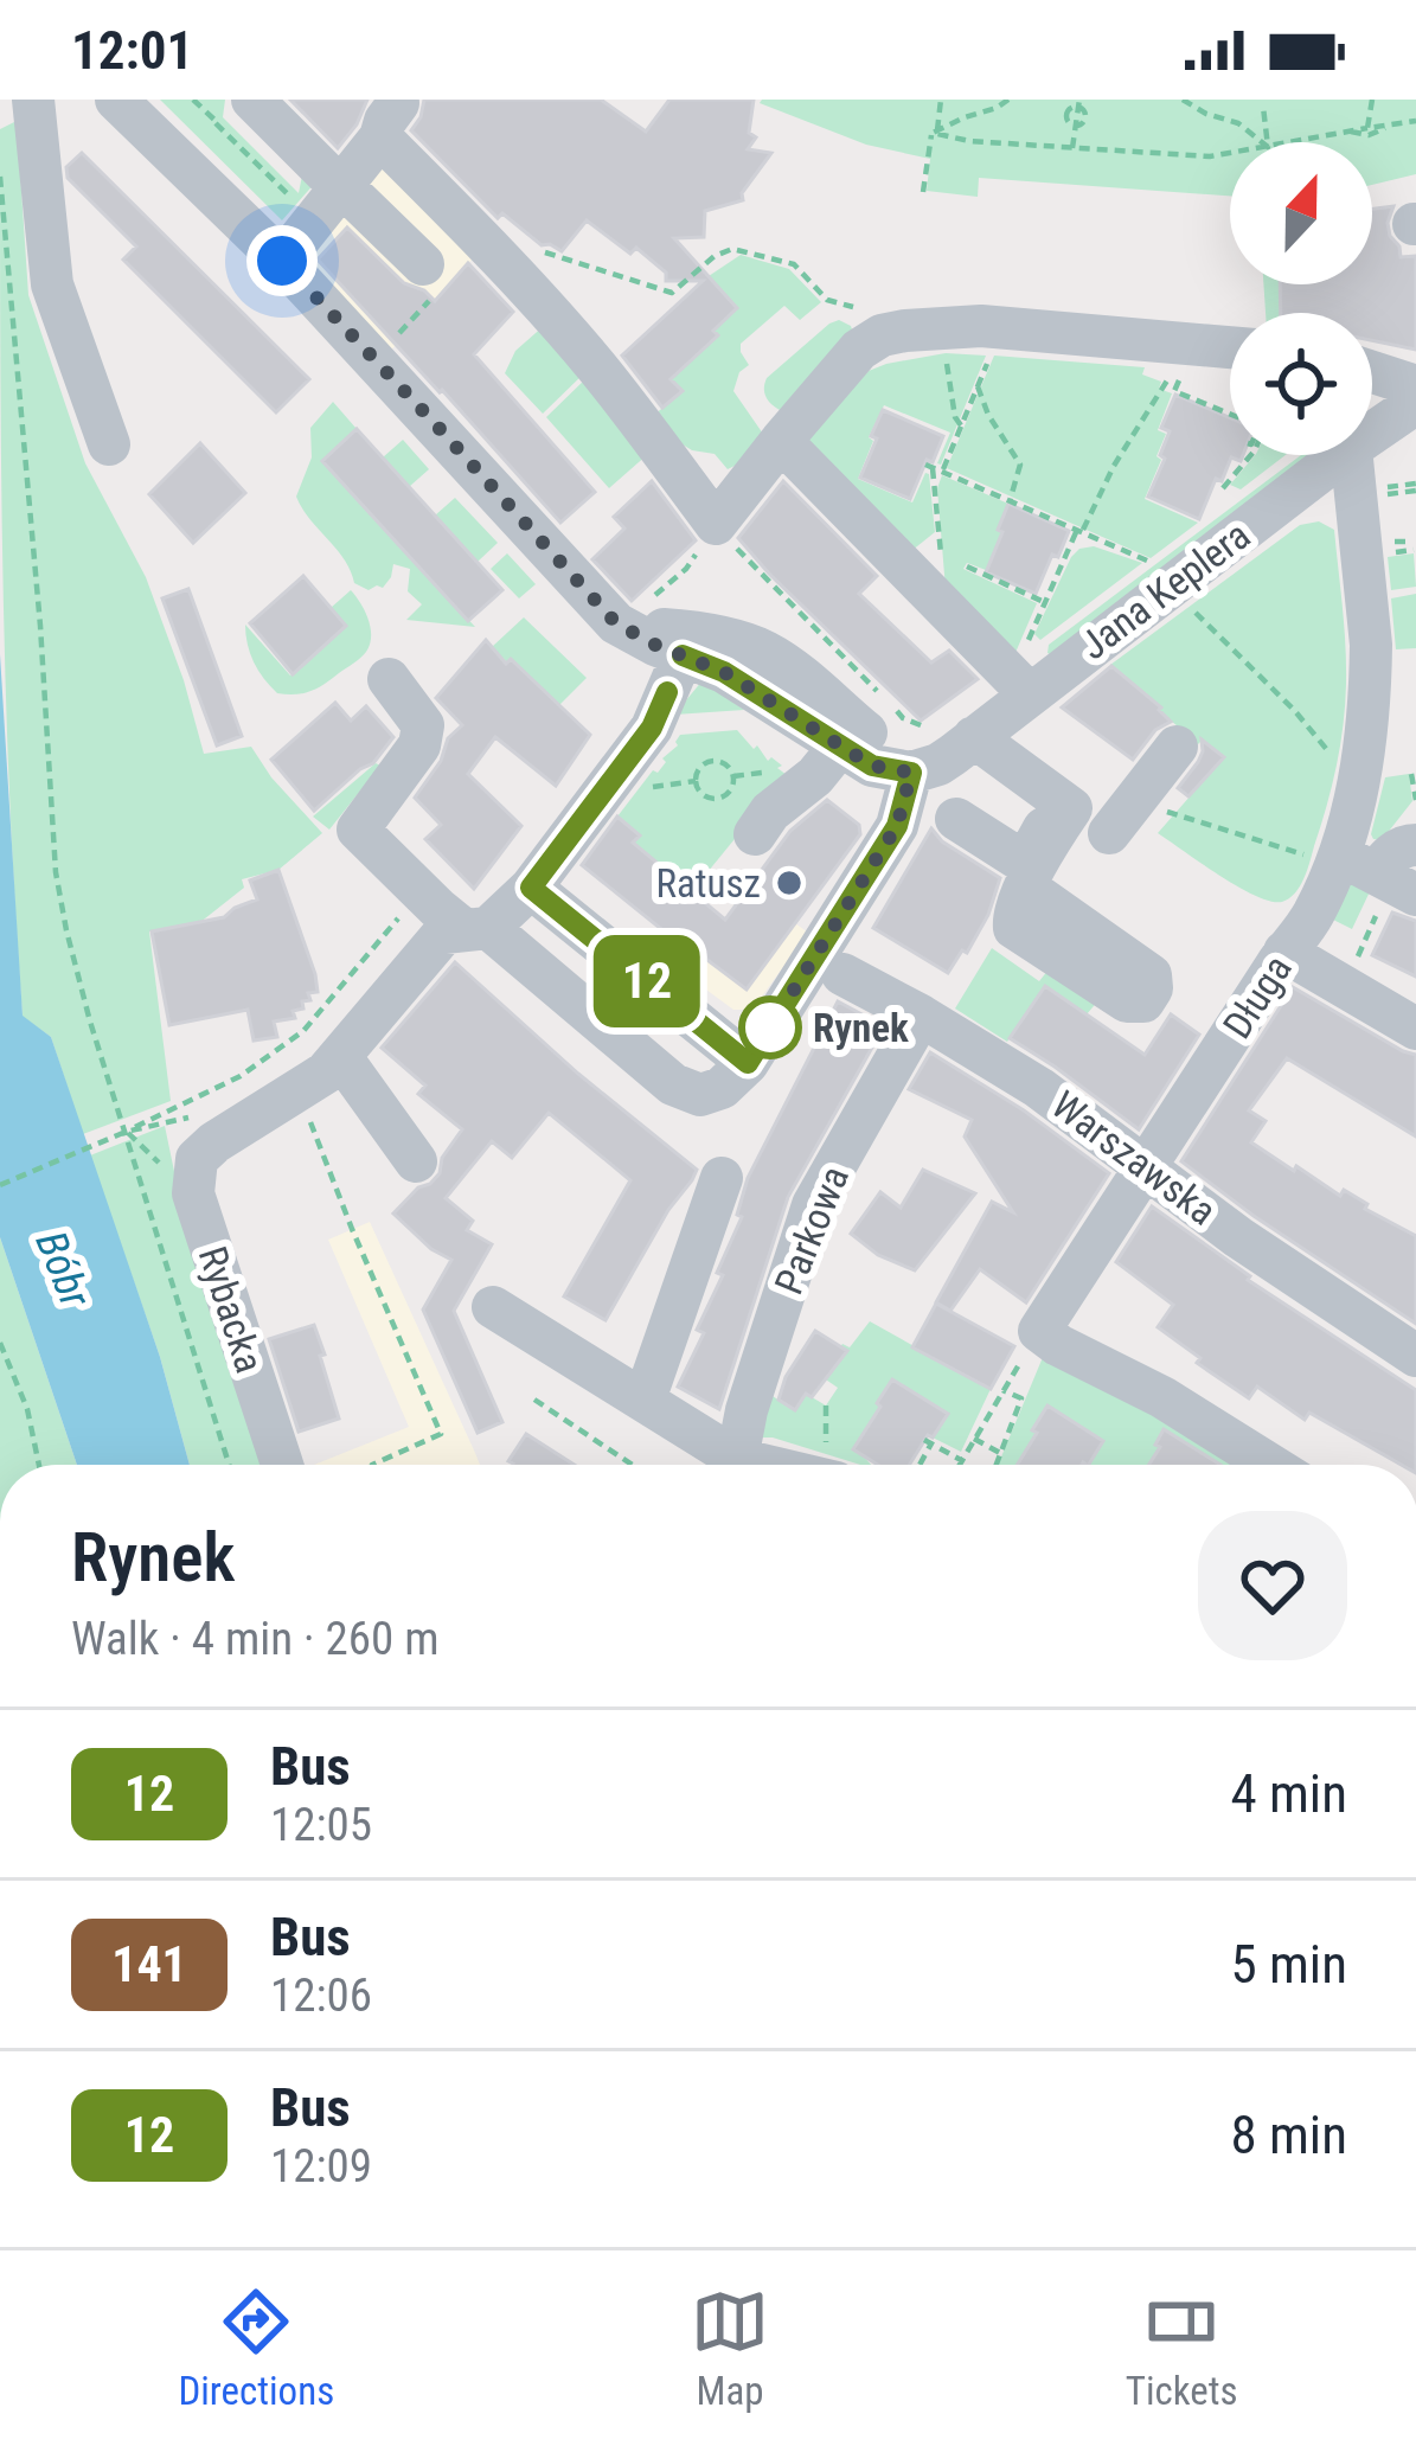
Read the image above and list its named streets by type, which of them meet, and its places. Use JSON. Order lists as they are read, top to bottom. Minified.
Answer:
{"streets":{"street":["Jana Keplera","Długa","Warszawska","Parkowa","Rybacka"]},"crossings":[["Długa","Warszawska"],["Warszawska","Parkowa"]],"water":["Bóbr"],"places":["Ratusz","Rynek"],"lines":["bus line 12"],"north":"top","page":{"status":"12:01","on_map":"12","heading":["Rynek","Walk · 4 min · 260 m"],"list":[{"mark":"12","name":"Bus","note":"12:05","value":"4 min"},{"mark":"141","name":"Bus","note":"12:06","value":"5 min"},{"mark":"12","name":"Bus","note":"12:09","value":"8 min"}],"tabs":["Directions","Map","Tickets"]}}
